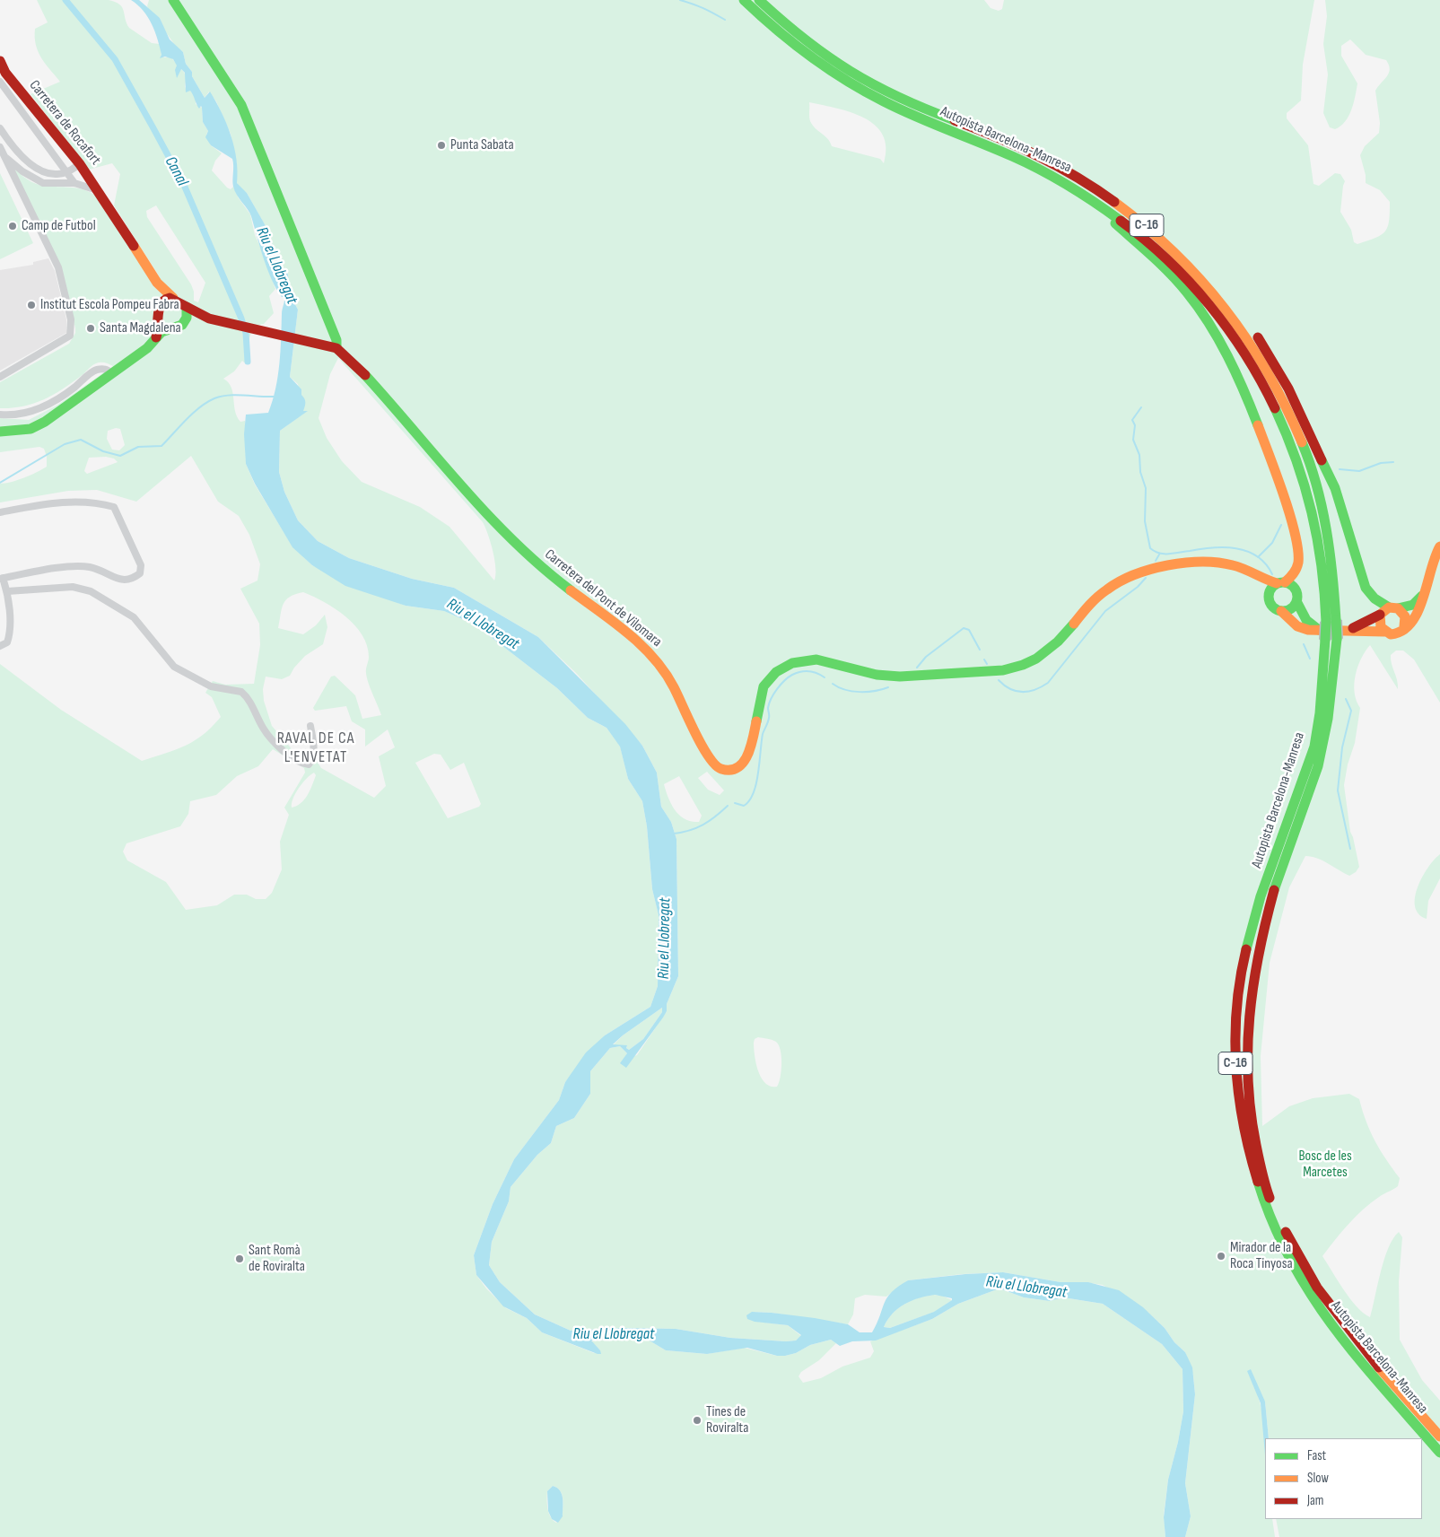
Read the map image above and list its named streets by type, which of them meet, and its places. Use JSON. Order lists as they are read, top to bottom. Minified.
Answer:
{"streets":{"main road":["Carretera de Rocafort","Autopista Barcelona-Manresa","C-16","Carretera del Pont de Vilomara"]},"districts":["RAVAL DE CA L'ENVETAT"],"water":["Canal","Riu el Llobregat"],"parks":["Bosc de les Marcetes"],"places":["Punta Sabata","Camp de Futbol","Institut Escola Pompeu Fabra","Santa Magdalena","Mirador de la Roca Tinyosa","Sant Romà de Roviralta","Tines de Roviralta"],"legend":["Fast","Slow","Jam"]}
